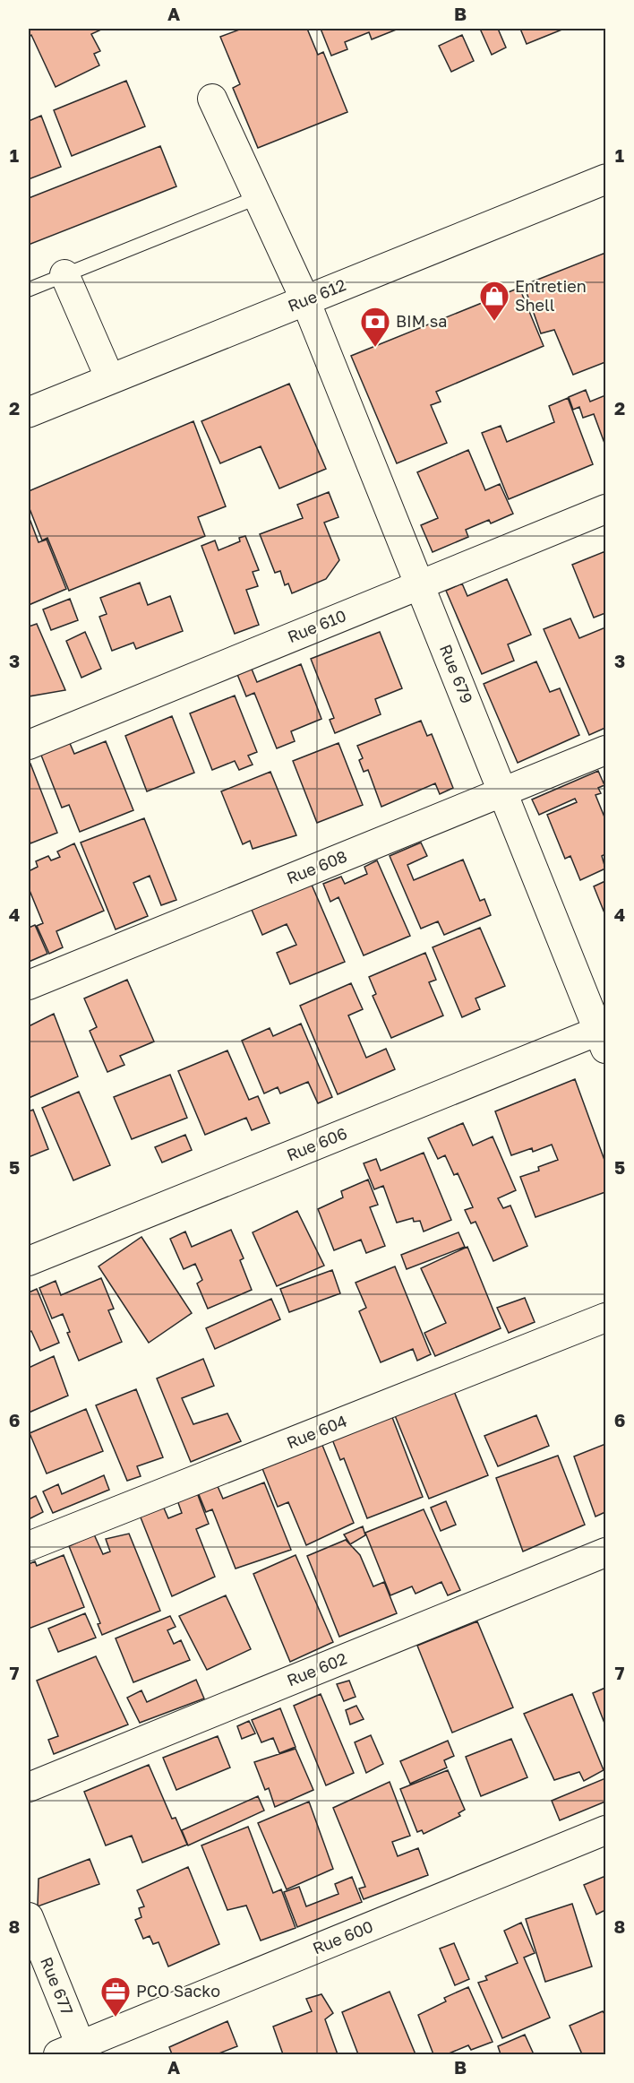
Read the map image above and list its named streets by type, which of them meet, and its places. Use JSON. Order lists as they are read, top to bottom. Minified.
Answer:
{"streets":{"street":["Rue 612","Rue 610","Rue 679","Rue 608","Rue 606","Rue 604","Rue 602","Rue 600","Rue 677"]},"crossings":[["Rue 612","Rue 679"],["Rue 610","Rue 679"],["Rue 679","Rue 608"],["Rue 679","Rue 606"],["Rue 600","Rue 677"]],"places":{"shop":["Entretien Shell"],"bank":["BIM sa"],"office":["PCO Sacko"]},"grid":{"columns":["A","B"],"rows":["1","2","3","4","5","6","7","8"]}}
